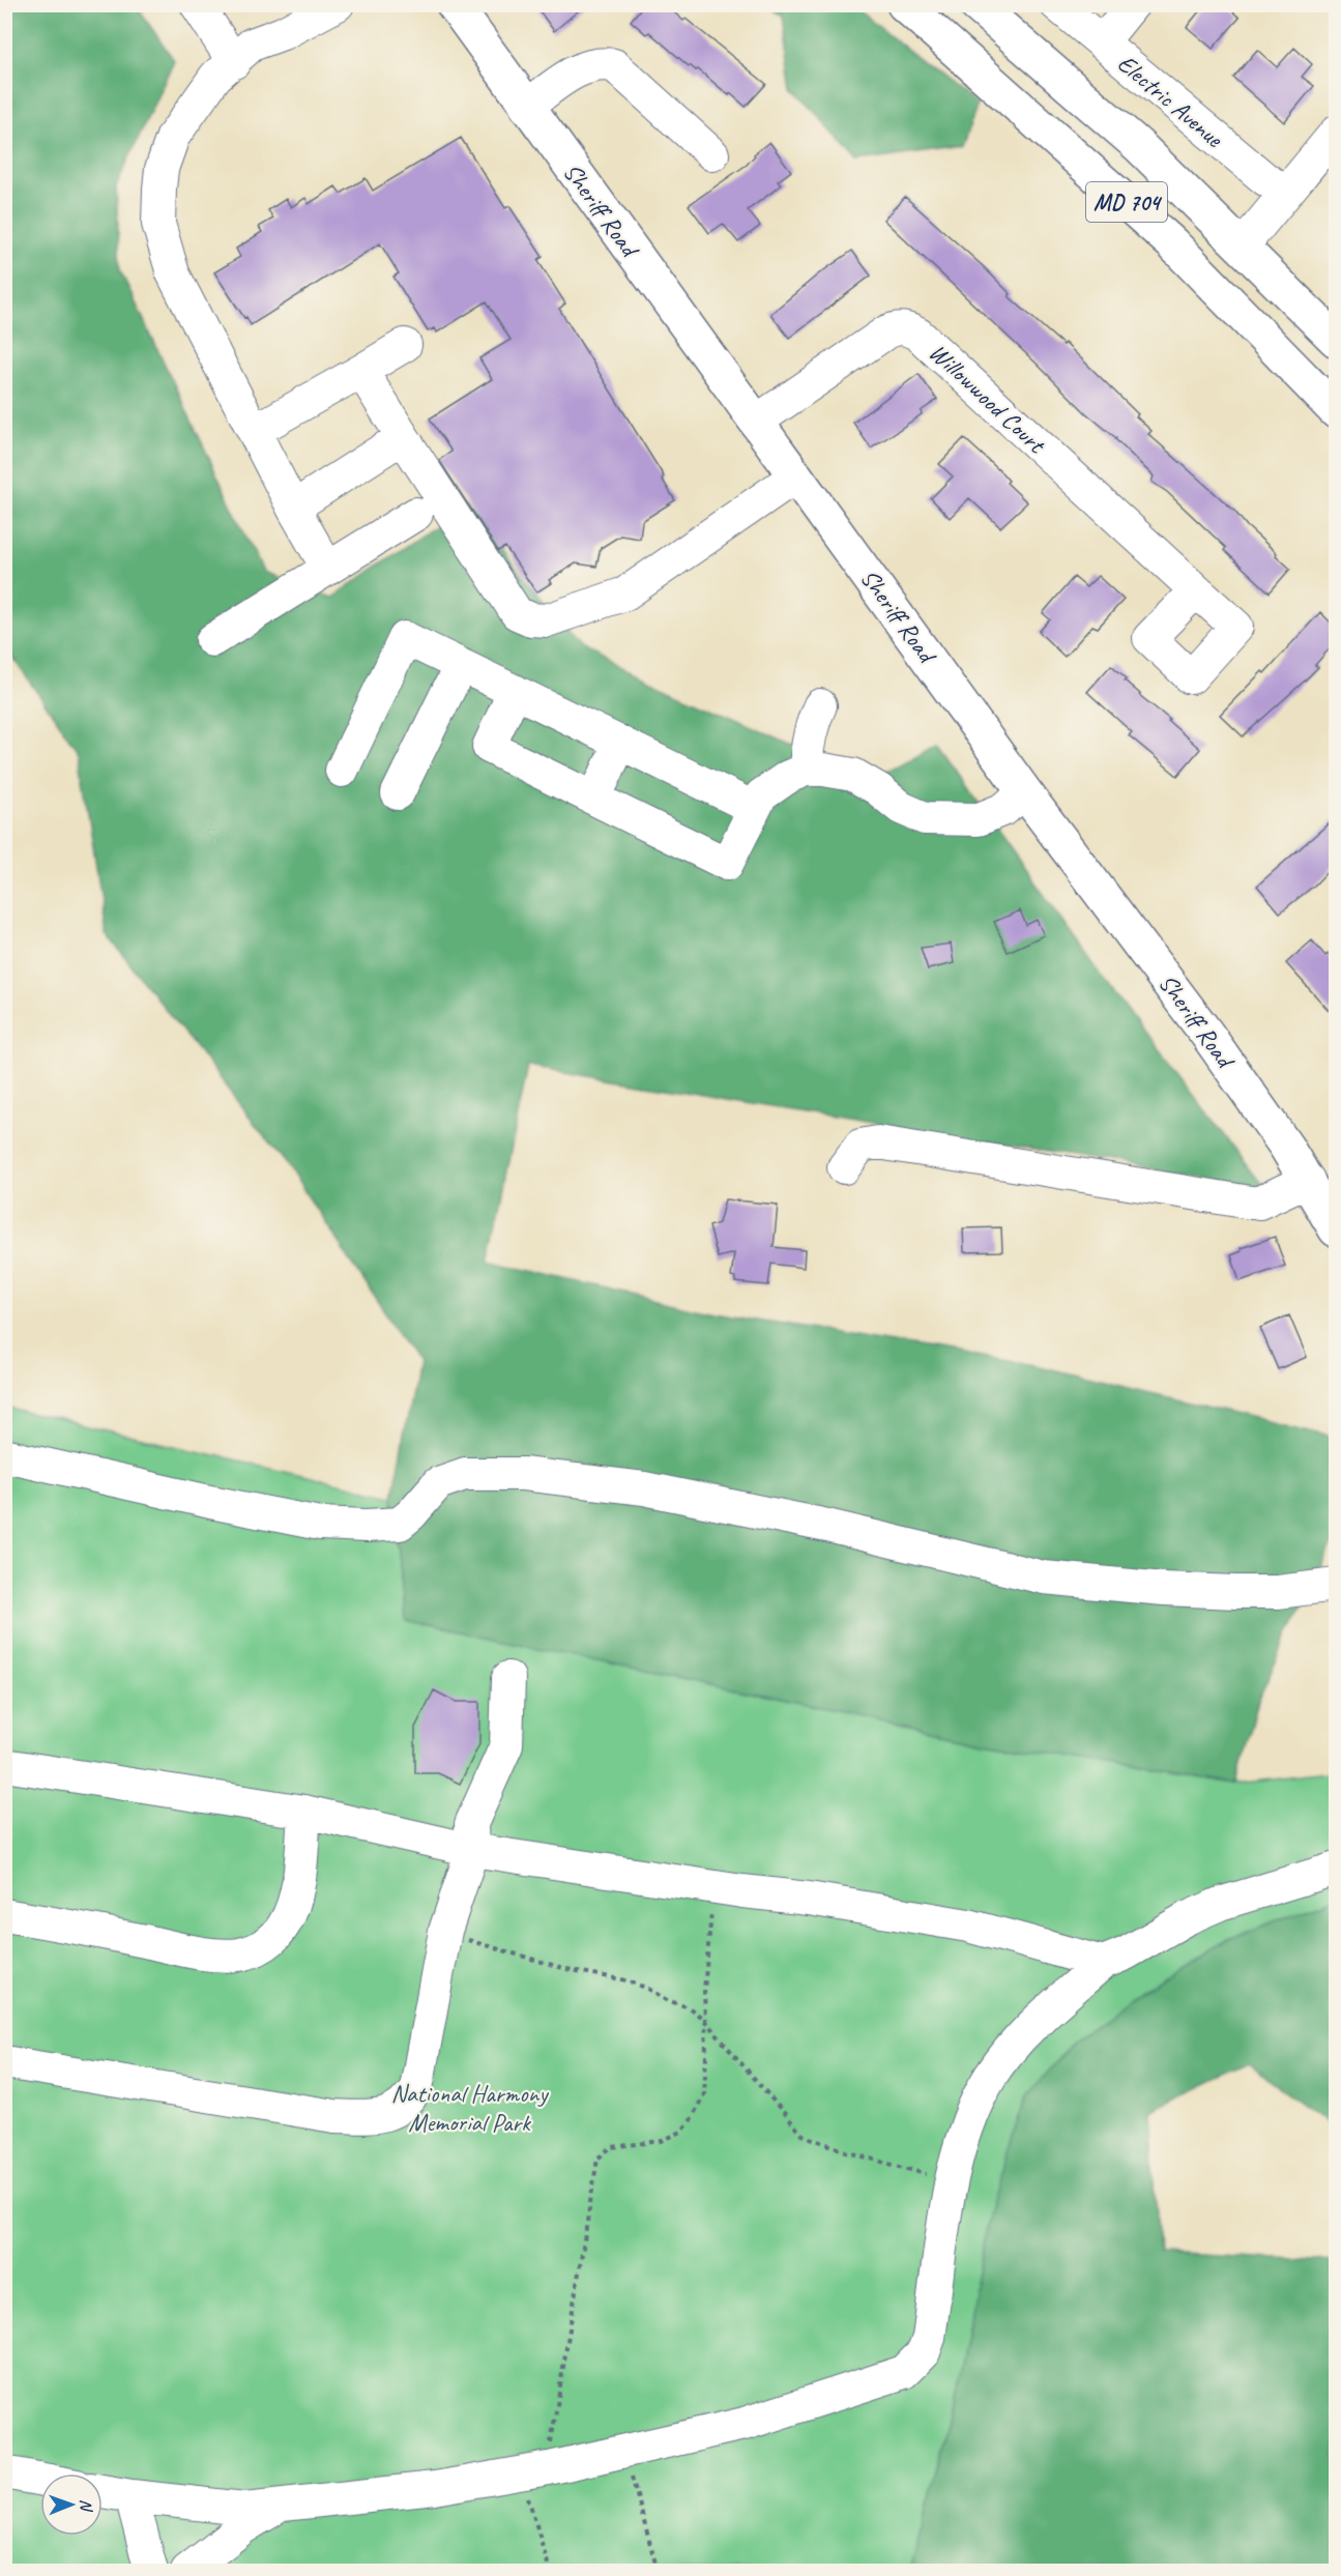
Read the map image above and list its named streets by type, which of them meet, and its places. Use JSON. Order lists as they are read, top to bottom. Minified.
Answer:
{"streets":{"main road":["MD 704","Sheriff Road"],"street":["Electric Avenue","Willowwood Court"]},"crossings":[["Sheriff Road","Willowwood Court"]],"parks":["National Harmony Memorial Park"],"north":"right"}
